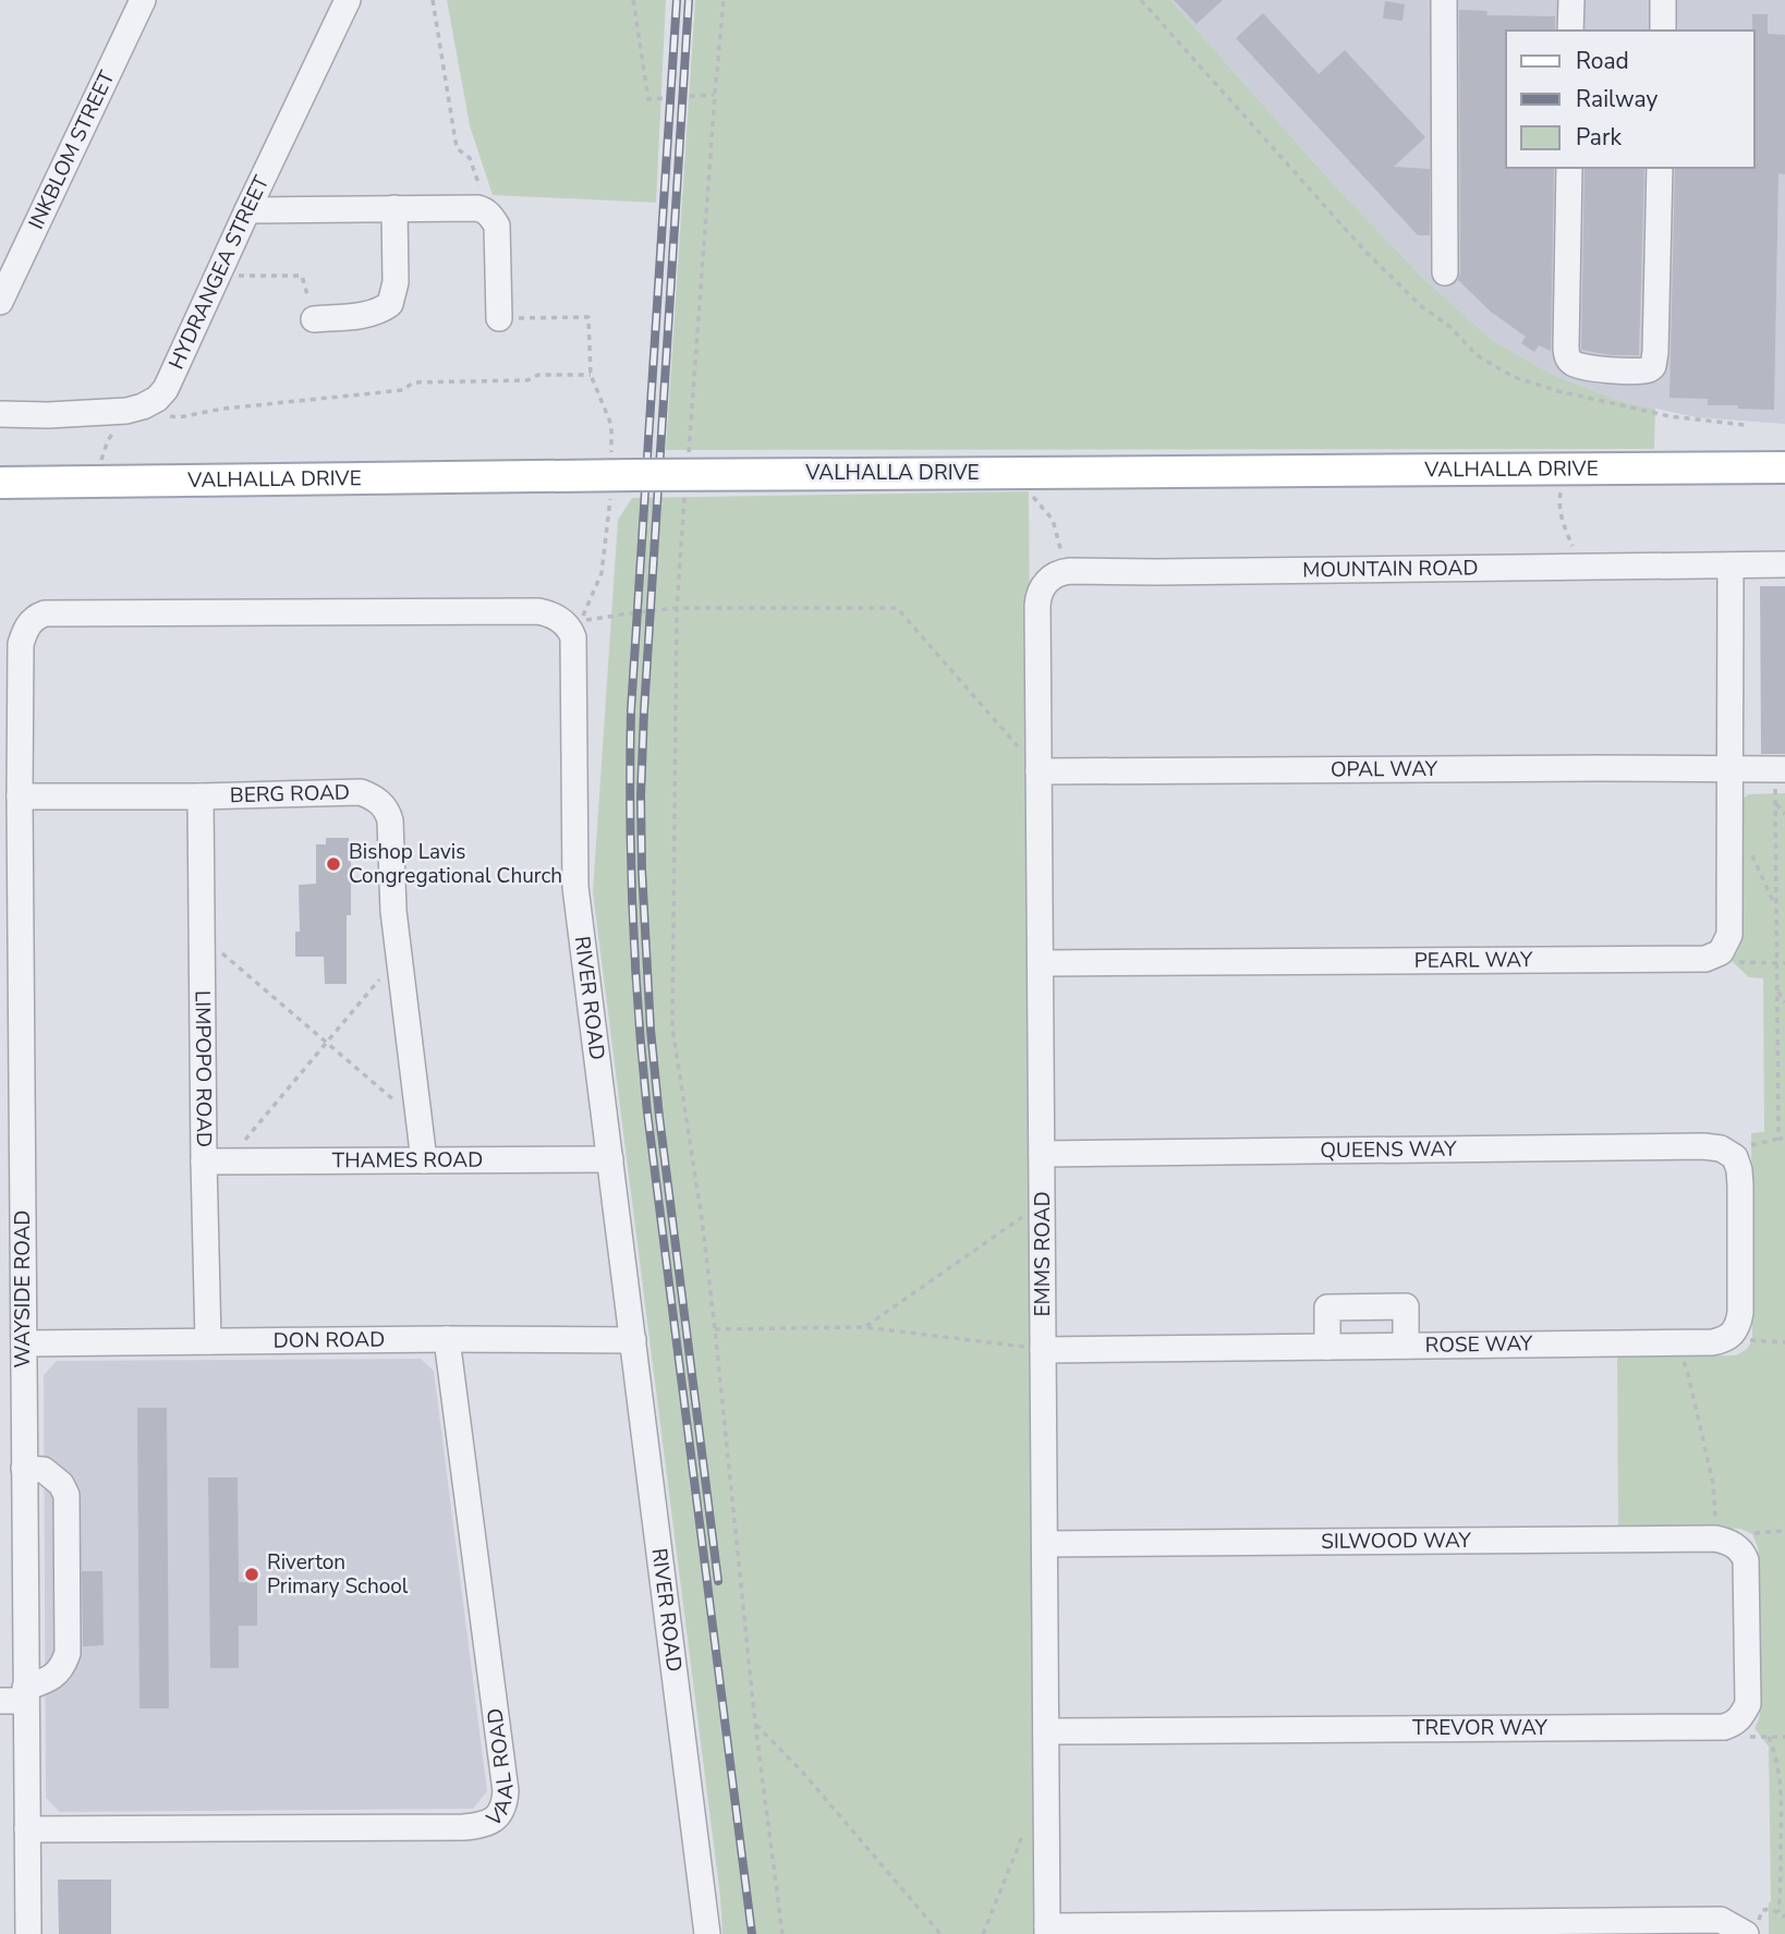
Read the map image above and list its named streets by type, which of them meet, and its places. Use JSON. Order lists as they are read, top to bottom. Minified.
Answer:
{"streets":{"main road":["VALHALLA DRIVE"],"street":["INKBLOM STREET","HYDRANGEA STREET","MOUNTAIN ROAD","OPAL WAY","BERG ROAD","PEARL WAY","RIVER ROAD","LIMPOPO ROAD","QUEENS WAY","THAMES ROAD","EMMS ROAD","WAYSIDE ROAD","DON ROAD","ROSE WAY","SILWOOD WAY","TREVOR WAY","VAAL ROAD"]},"crossings":[["MOUNTAIN ROAD","EMMS ROAD"],["OPAL WAY","EMMS ROAD"],["BERG ROAD","LIMPOPO ROAD"],["BERG ROAD","THAMES ROAD"],["BERG ROAD","WAYSIDE ROAD"],["PEARL WAY","EMMS ROAD"],["RIVER ROAD","THAMES ROAD"],["RIVER ROAD","WAYSIDE ROAD"],["RIVER ROAD","DON ROAD"],["LIMPOPO ROAD","THAMES ROAD"],["LIMPOPO ROAD","DON ROAD"],["QUEENS WAY","EMMS ROAD"],["EMMS ROAD","ROSE WAY"],["EMMS ROAD","SILWOOD WAY"],["EMMS ROAD","TREVOR WAY"],["WAYSIDE ROAD","DON ROAD"],["WAYSIDE ROAD","VAAL ROAD"],["DON ROAD","VAAL ROAD"],["SILWOOD WAY","TREVOR WAY"]],"places":["Bishop Lavis Congregational Church","Riverton Primary School"],"legend":["Road","Railway","Park"]}
